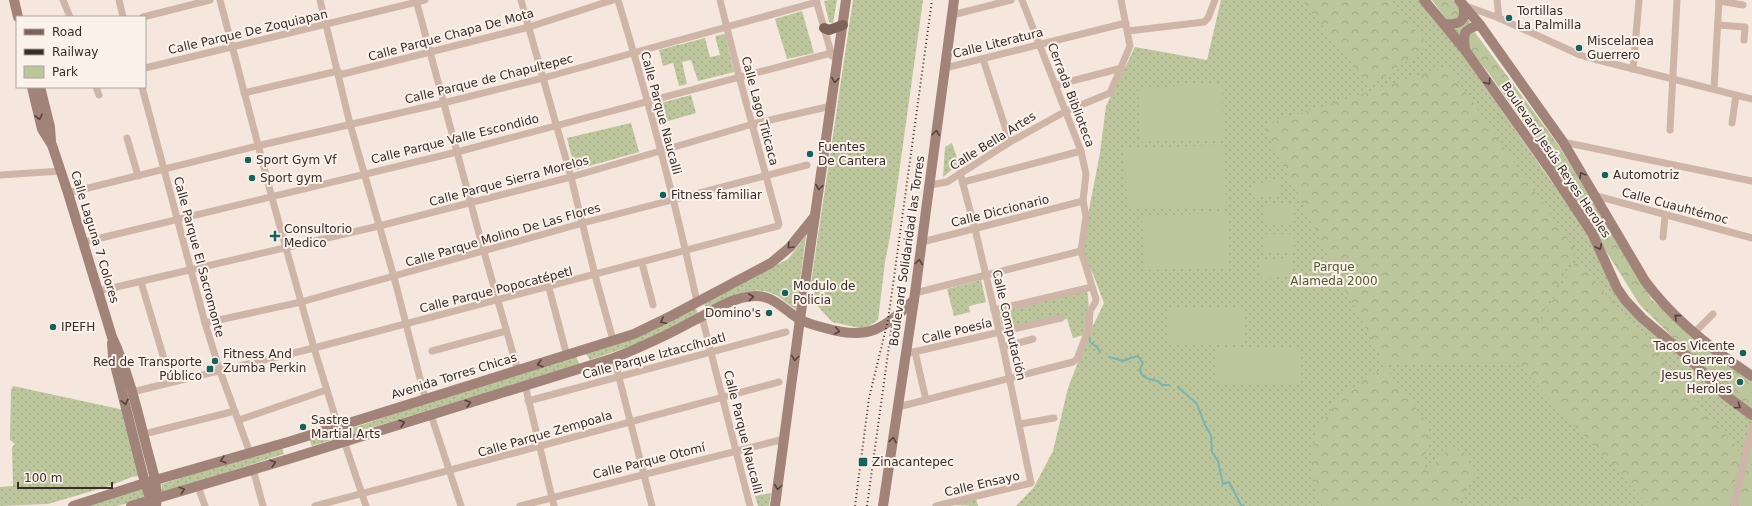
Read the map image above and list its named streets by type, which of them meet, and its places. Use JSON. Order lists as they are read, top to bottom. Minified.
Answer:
{"streets":{"main road":["Boulevard Jesús Reyes Heroles","Calle Laguna 7 Colores","Boulevard Solidaridad las Torres","Avenida Torres Chicas"],"street":["Calle Parque De Zoquiapan","Calle Parque Chapa De Mota","Calle Literatura","Calle Parque de Chapultepec","Cerrada Biblioteca","Calle Lago Titicaca","Calle Parque Naucalli","Calle Parque Valle Escondido","Calle Bella Artes","Calle Parque Sierra Morelos","Calle Cuauhtémoc","Calle Diccionario","Calle Parque Molino De Las Flores","Calle Parque El Sacromonte","Calle Parque Popocatépetl","Calle Computación","Calle Poesía","Calle Parque Iztaccíhuatl","Calle Parque Zempoala","Calle Parque Otomí","Calle Ensayo"]},"crossings":[["Calle Literatura","Cerrada Biblioteca"],["Calle Literatura","Calle Bella Artes"],["Calle Literatura","Boulevard Solidaridad las Torres"],["Calle Parque de Chapultepec","Calle Lago Titicaca"],["Calle Parque de Chapultepec","Calle Parque Naucalli"],["Calle Parque de Chapultepec","Calle Laguna 7 Colores"],["Calle Parque de Chapultepec","Calle Parque El Sacromonte"],["Cerrada Biblioteca","Calle Bella Artes"],["Cerrada Biblioteca","Calle Diccionario"],["Calle Lago Titicaca","Calle Parque Valle Escondido"],["Calle Lago Titicaca","Calle Parque Sierra Morelos"],["Calle Lago Titicaca","Calle Parque Molino De Las Flores"],["Calle Lago Titicaca","Calle Parque Popocatépetl"],["Calle Parque Naucalli","Calle Parque Valle Escondido"],["Calle Parque Naucalli","Calle Parque Sierra Morelos"],["Calle Parque Naucalli","Calle Parque Molino De Las Flores"],["Calle Parque Naucalli","Calle Parque Popocatépetl"],["Calle Parque Naucalli","Calle Parque Iztaccíhuatl"],["Calle Parque Naucalli","Avenida Torres Chicas"],["Calle Parque Naucalli","Calle Parque Zempoala"],["Calle Parque Naucalli","Calle Parque Otomí"],["Calle Parque Valle Escondido","Calle Laguna 7 Colores"],["Calle Parque Valle Escondido","Calle Parque El Sacromonte"],["Calle Bella Artes","Boulevard Solidaridad las Torres"],["Calle Bella Artes","Calle Computación"],["Boulevard Jesús Reyes Heroles","Calle Cuauhtémoc"],["Calle Parque Sierra Morelos","Calle Laguna 7 Colores"],["Calle Parque Sierra Morelos","Calle Parque El Sacromonte"],["Calle Diccionario","Boulevard Solidaridad las Torres"],["Calle Diccionario","Calle Computación"],["Calle Parque Molino De Las Flores","Calle Parque El Sacromonte"],["Calle Laguna 7 Colores","Calle Parque Popocatépetl"],["Calle Laguna 7 Colores","Avenida Torres Chicas"],["Boulevard Solidaridad las Torres","Calle Poesía"],["Calle Parque El Sacromonte","Calle Parque Popocatépetl"],["Calle Parque El Sacromonte","Avenida Torres Chicas"],["Calle Computación","Calle Poesía"],["Calle Computación","Calle Ensayo"]],"one_way":["Boulevard Solidaridad las Torres"],"parks":["Parque Alameda 2000"],"places":{"other":["Tortillas La Palmilla","Miscelanea Guerrero","Fuentes De Cantera","Sport Gym Vf","Automotriz","Sport gym","Fitness familiar","Modulo de Policia","Domino's","IPEFH","Tacos Vicente Guerrero","Fitness And Zumba Perkin","Jesus Reyes Heroles","Sastre Martial Arts"],"health":["Consultorio Medico"],"transit":["Red de Transporte Público","Zinacantepec"]},"legend":["Road","Railway","Park"],"scale_bar":"100 m"}
